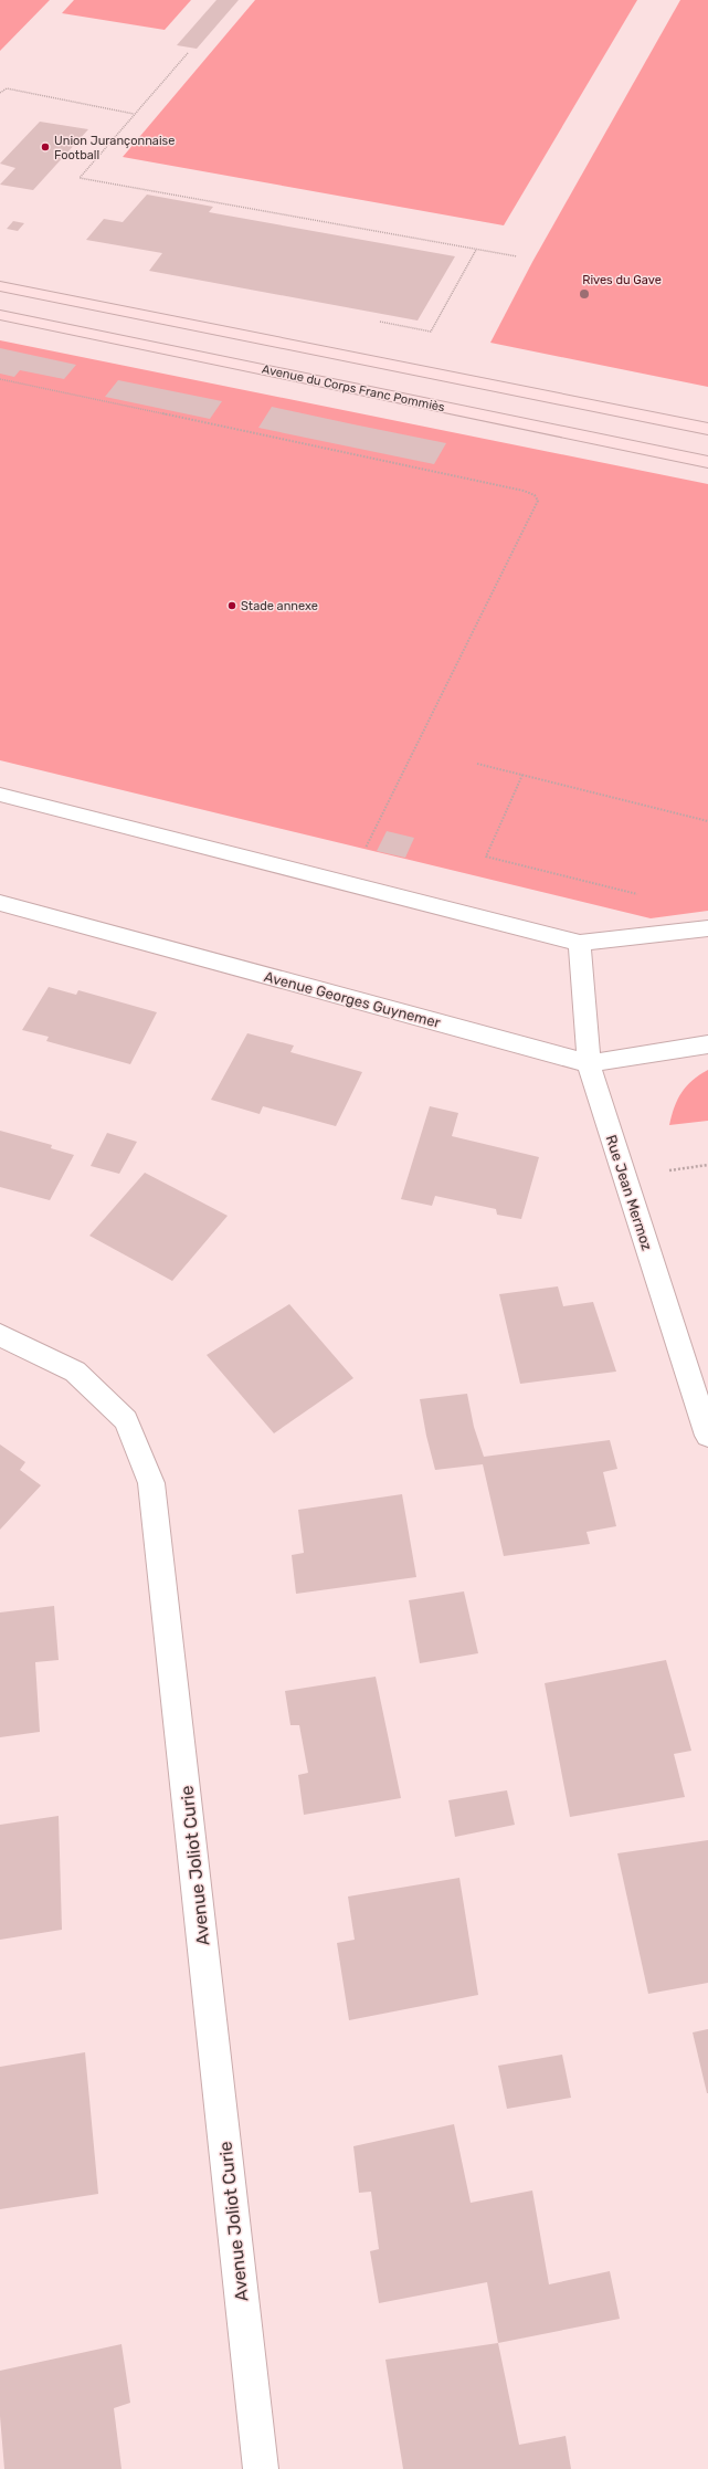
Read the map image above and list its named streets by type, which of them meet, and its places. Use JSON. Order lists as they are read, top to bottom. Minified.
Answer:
{"streets":{"main road":["Avenue du Corps Franc Pommiès"],"street":["Avenue Georges Guynemer","Rue Jean Mermoz","Avenue Joliot Curie"]},"crossings":[["Avenue Georges Guynemer","Rue Jean Mermoz"]],"parks":["Rives du Gave"],"places":["Union Jurançonnaise Football","Stade annexe"]}
